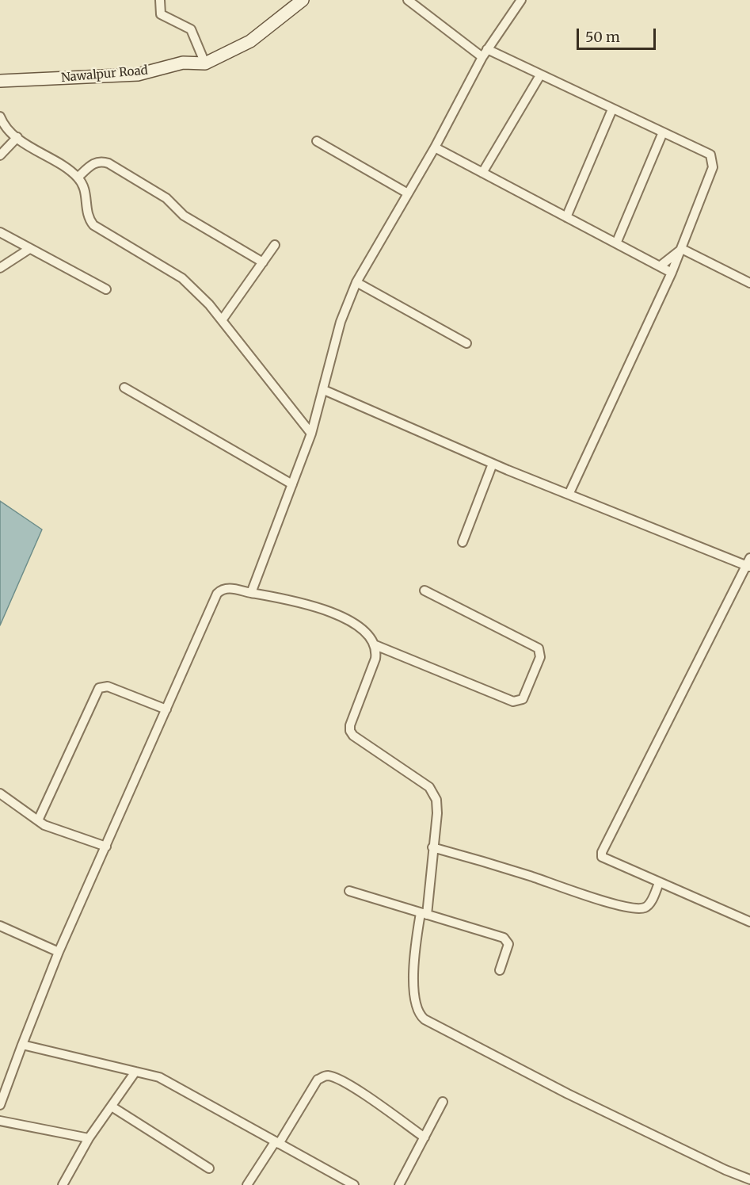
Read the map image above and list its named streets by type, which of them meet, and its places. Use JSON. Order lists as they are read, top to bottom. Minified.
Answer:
{"streets":{"street":["Nawalpur Road"]},"scale_bar":"50 m"}
